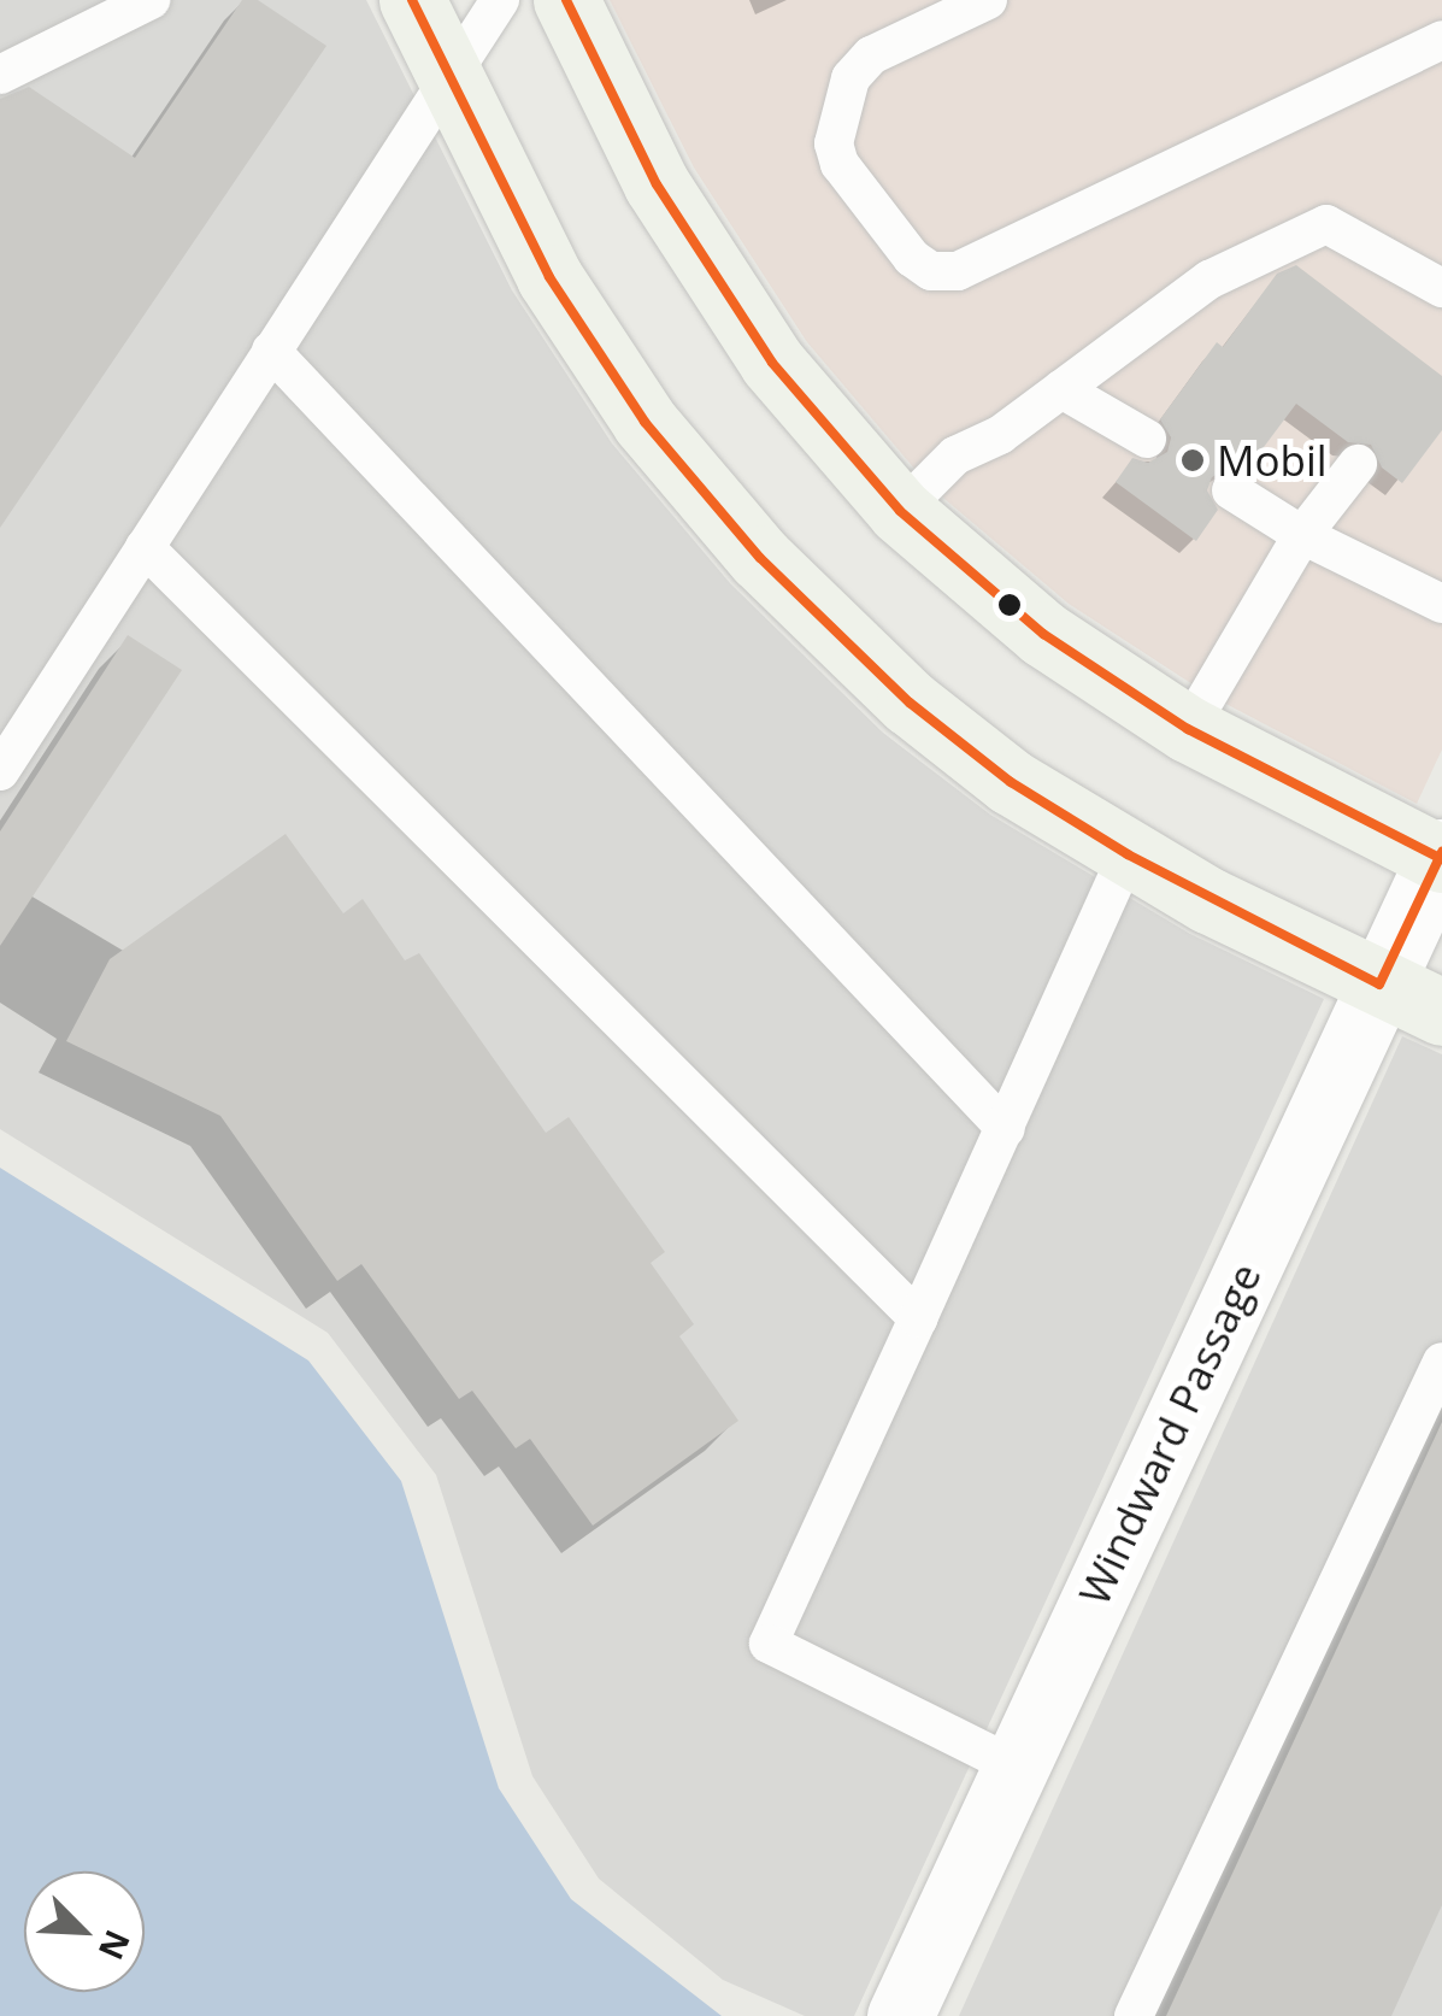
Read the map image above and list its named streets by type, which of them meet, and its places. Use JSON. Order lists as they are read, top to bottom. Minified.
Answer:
{"streets":{"street":["Windward Passage"]},"places":["Mobil"],"north":"bottom right"}
